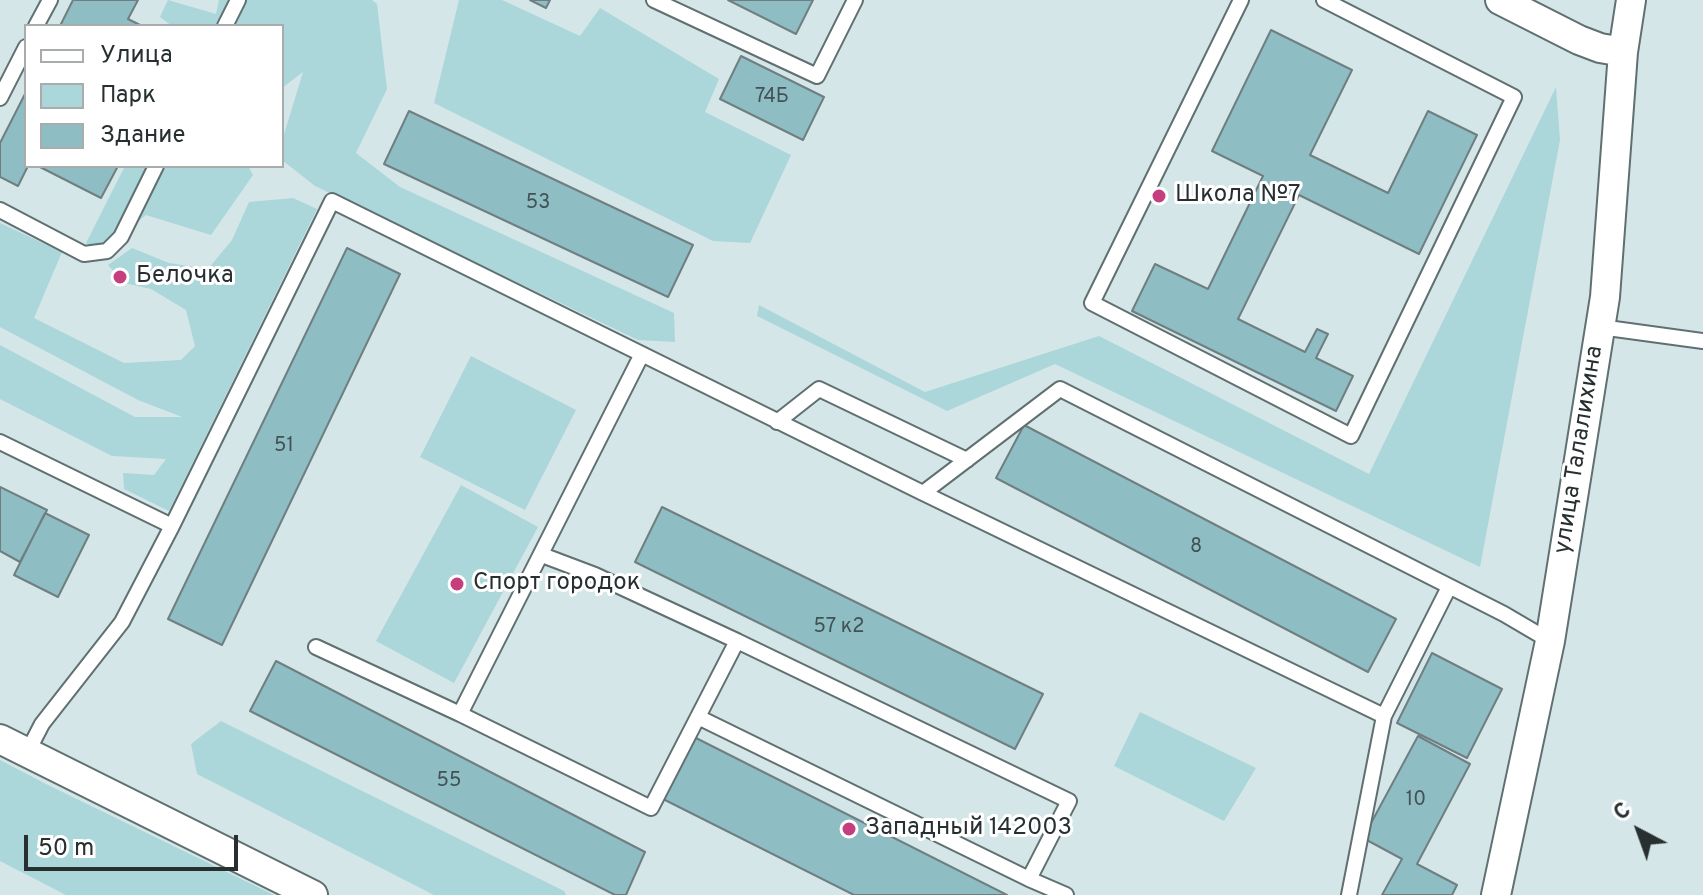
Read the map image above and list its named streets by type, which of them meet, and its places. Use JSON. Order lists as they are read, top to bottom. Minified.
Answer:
{"streets":{"street":["улица Талалихина"]},"places":["Школа №7","Белочка","Спорт городок","Западный 142003"],"house_numbers":["74Б","53","51","8","57 к2","55","10"],"legend":["Улица","Парк","Здание"],"scale_bar":"50 m","north":"top left"}
